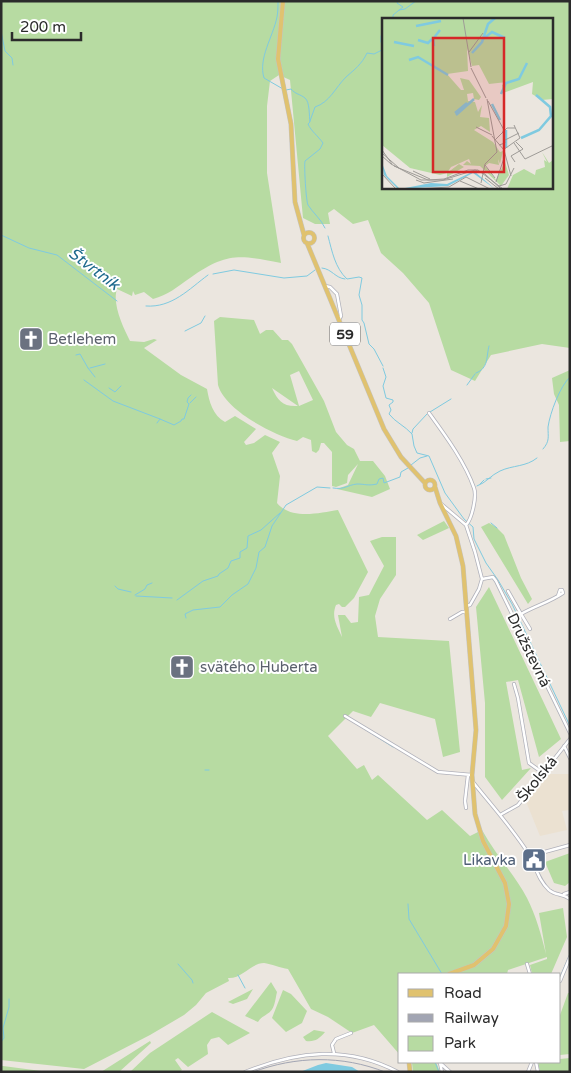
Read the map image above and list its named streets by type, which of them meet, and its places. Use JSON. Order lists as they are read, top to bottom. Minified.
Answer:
{"streets":{"main road":["59"],"street":["Družstevná","Školská"]},"water":["Štvrtník"],"places":{"church":["Betlehem","svätého Huberta"],"public building":["Likavka"]},"legend":["Road","Railway","Park"],"scale_bar":"200 m"}
